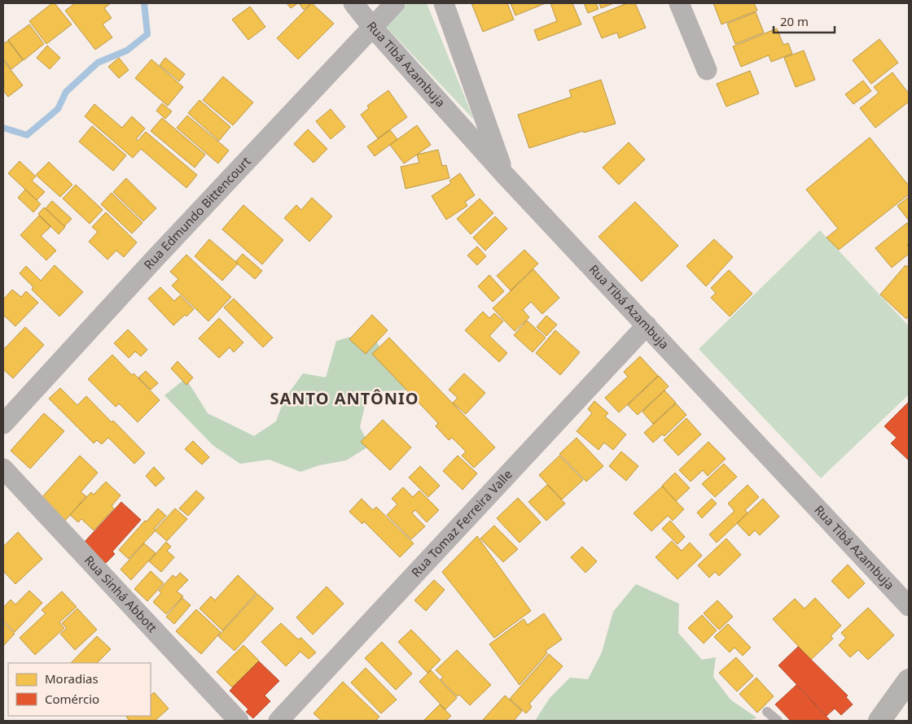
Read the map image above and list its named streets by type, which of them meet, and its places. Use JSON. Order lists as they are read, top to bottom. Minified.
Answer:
{"streets":{"street":["Rua Tibá Azambuja","Rua Edmundo Bittencourt","Rua Tomaz Ferreira Valle","Rua Sinhá Abbott"]},"crossings":[["Rua Tibá Azambuja","Rua Edmundo Bittencourt"],["Rua Tibá Azambuja","Rua Tomaz Ferreira Valle"]],"districts":["SANTO ANTÔNIO"],"legend":["Moradias","Comércio"],"scale_bar":"20 m"}
